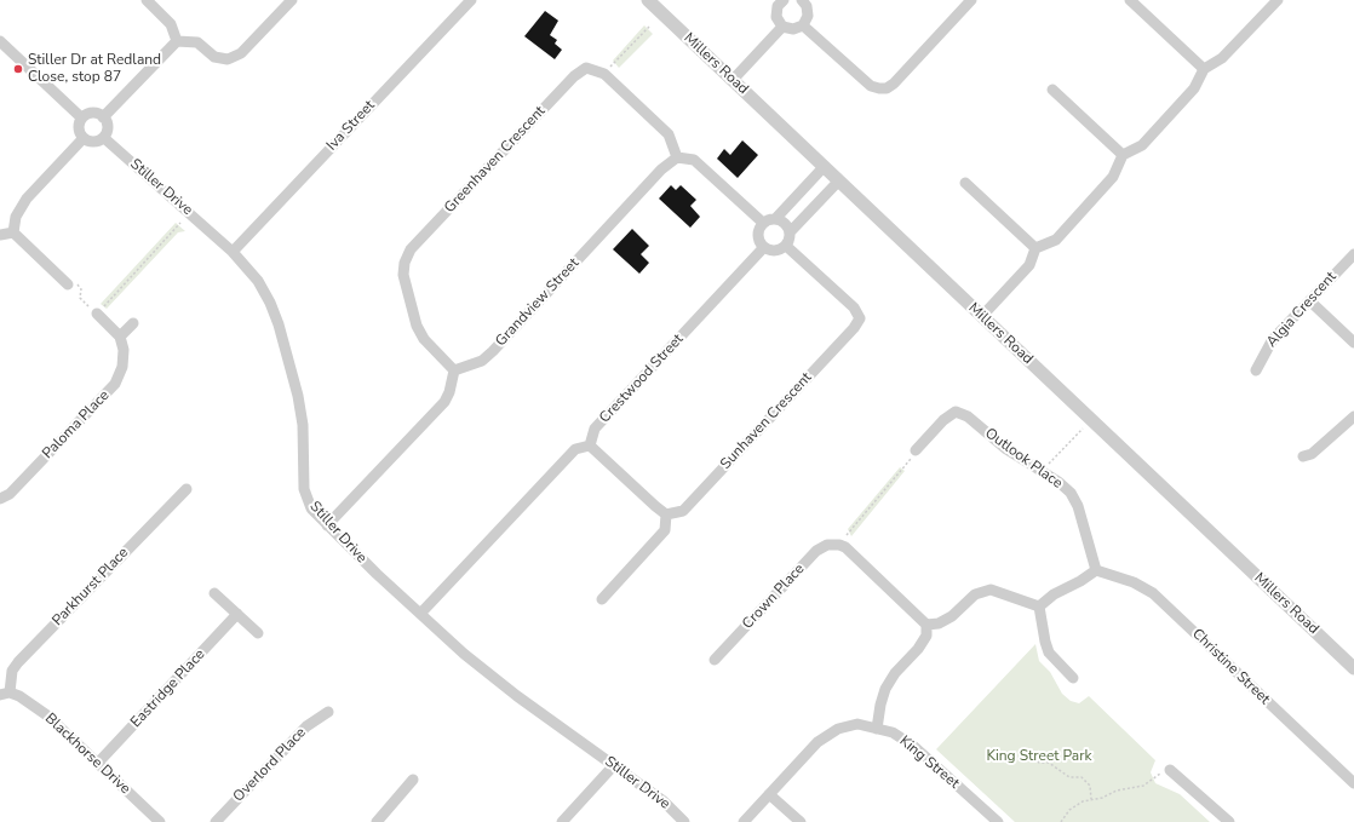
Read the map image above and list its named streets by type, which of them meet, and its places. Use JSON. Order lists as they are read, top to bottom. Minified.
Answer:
{"streets":{"street":["Millers Road","Iva Street","Greenhaven Crescent","Stiller Drive","Grandview Street","Algia Crescent","Crestwood Street","Sunhaven Crescent","Paloma Place","Outlook Place","Parkhurst Place","Crown Place","Christine Street","Eastridge Place","Blackhorse Drive","King Street","Overlord Place"]},"crossings":[["Iva Street","Stiller Drive"],["Greenhaven Crescent","Grandview Street"],["Crestwood Street","Sunhaven Crescent"],["Outlook Place","Christine Street"],["Parkhurst Place","Blackhorse Drive"],["Eastridge Place","Blackhorse Drive"]],"parks":["King Street Park"],"places":["Stiller Dr at Redland Close, stop 87"]}
